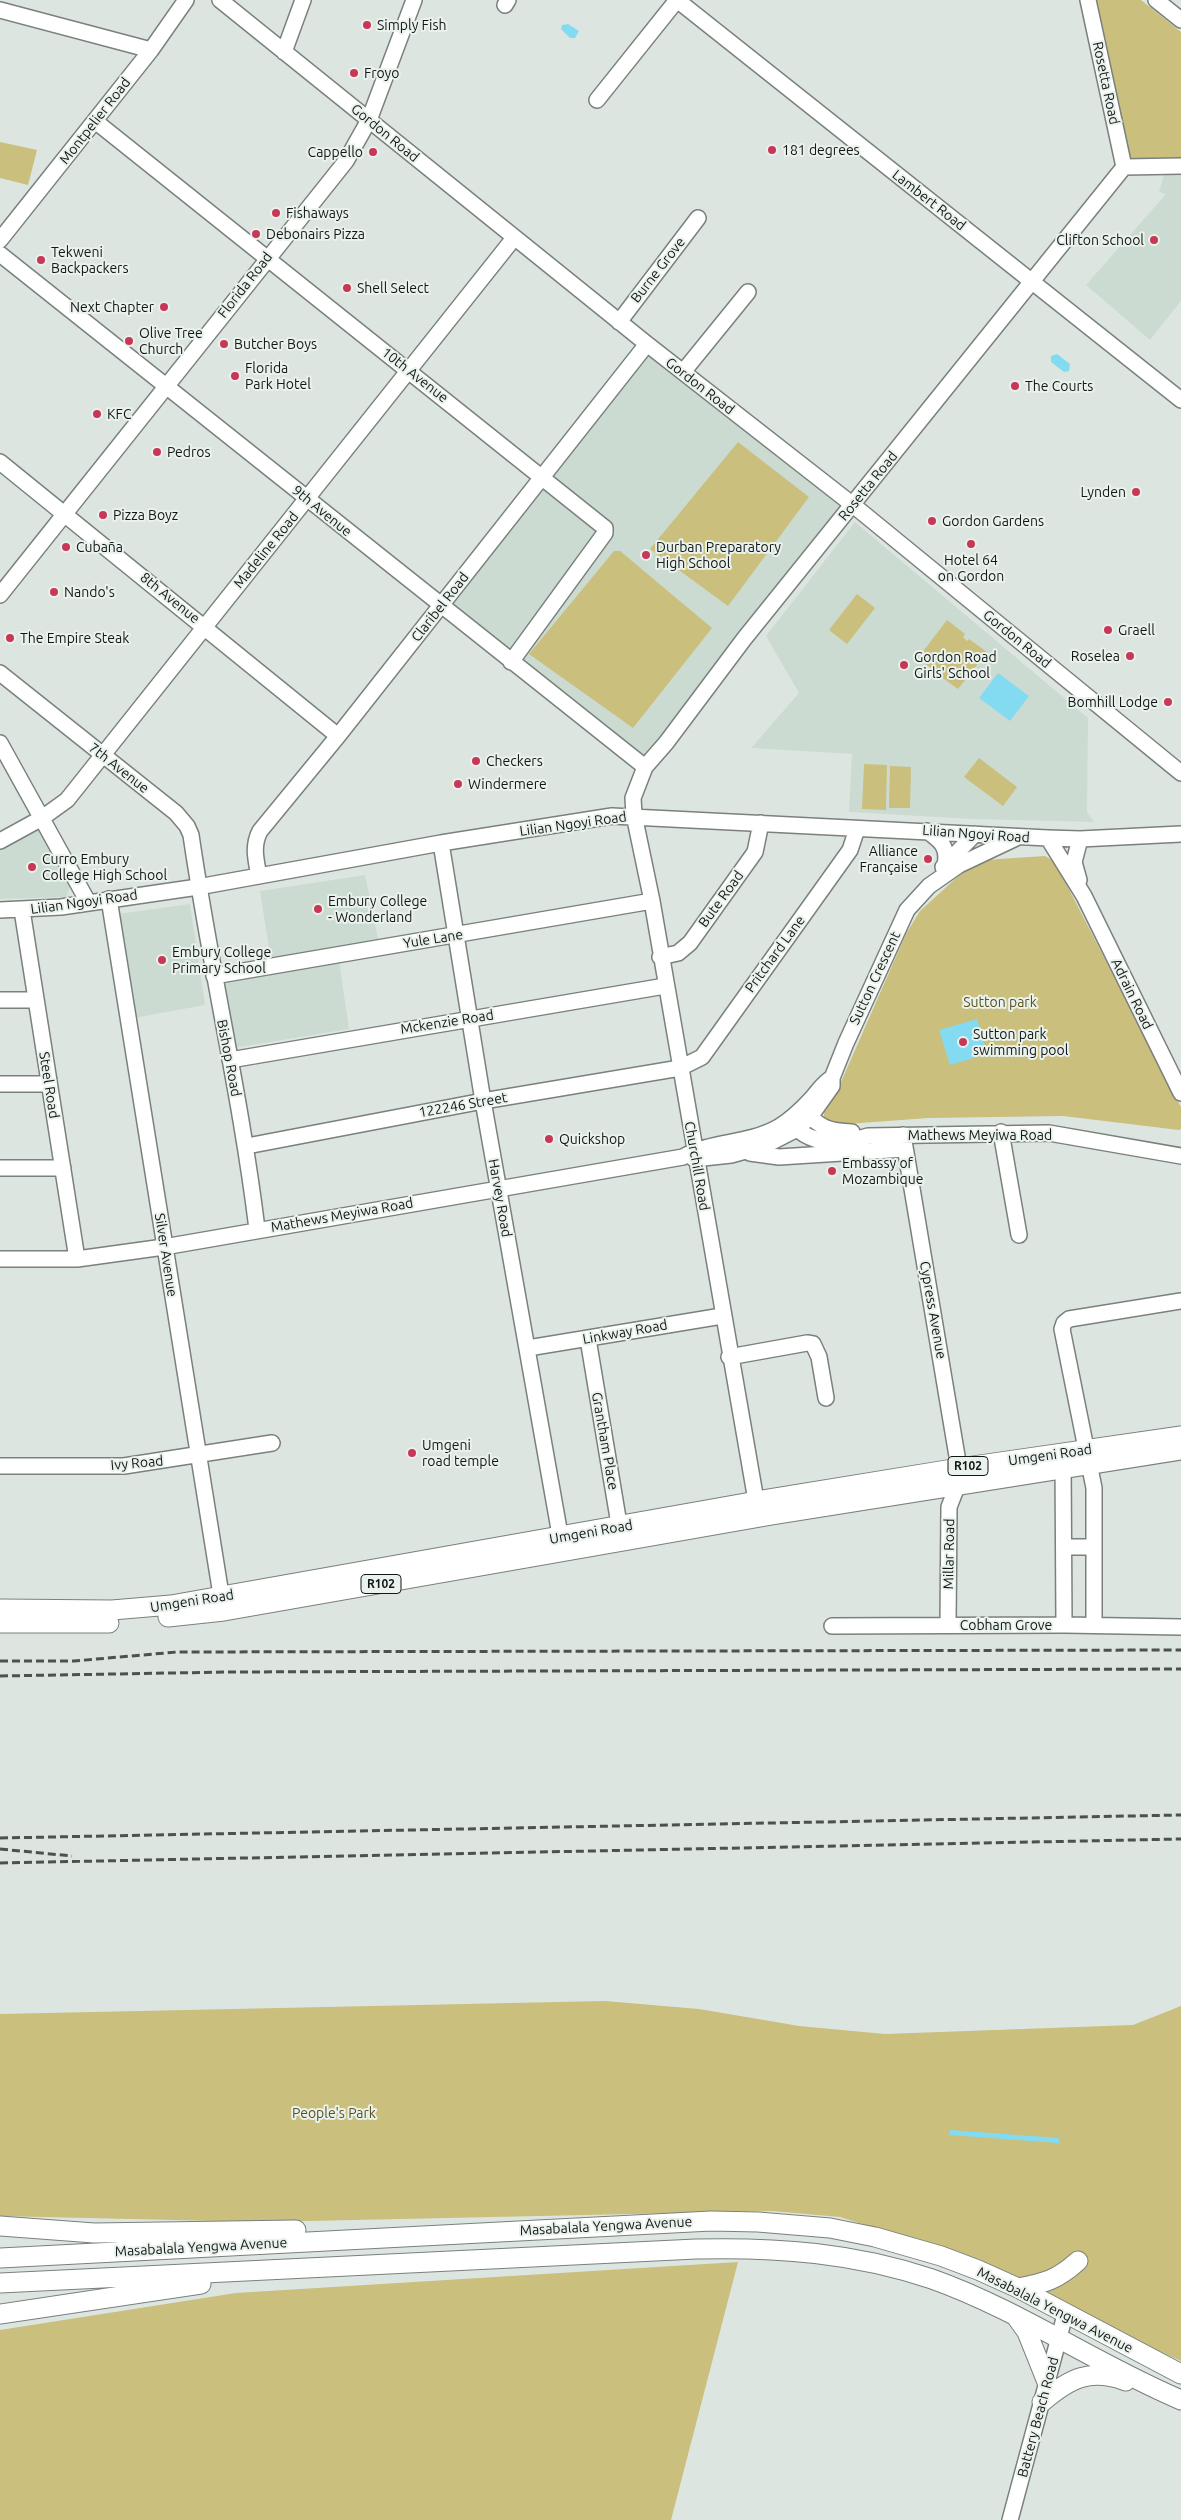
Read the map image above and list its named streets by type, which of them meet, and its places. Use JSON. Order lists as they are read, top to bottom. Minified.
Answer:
{"streets":{"main road":["Umgeni Road","R102","Masabalala Yengwa Avenue"],"street":["Rosetta Road","Montpelier Road","Gordon Road","Lambert Road","Burne Grove","Florida Road","10th Avenue","9th Avenue","Madeline Road","8th Avenue","Claribel Road","7th Avenue","Lilian Ngoyi Road","Bute Road","Yule Lane","Pritchard Lane","Sutton Crescent","Adrain Road","Mckenzie Road","Bishop Road","Steel Road","122246 Street","Mathews Meyiwa Road","Churchill Road","Harvey Road","Silver Avenue","Cypress Avenue","Linkway Road","Grantham Place","Ivy Road","Millar Road","Cobham Grove","Battery Beach Road"]},"crossings":[["Rosetta Road","Gordon Road"],["Rosetta Road","Lambert Road"],["Rosetta Road","9th Avenue"],["Rosetta Road","Lilian Ngoyi Road"],["Rosetta Road","Churchill Road"],["Montpelier Road","10th Avenue"],["Gordon Road","Burne Grove"],["Gordon Road","Florida Road"],["Gordon Road","Madeline Road"],["Gordon Road","Claribel Road"],["Florida Road","10th Avenue"],["Florida Road","9th Avenue"],["Florida Road","8th Avenue"],["10th Avenue","9th Avenue"],["10th Avenue","Madeline Road"],["10th Avenue","Claribel Road"],["9th Avenue","Madeline Road"],["9th Avenue","Claribel Road"],["Madeline Road","8th Avenue"],["Madeline Road","7th Avenue"],["8th Avenue","Claribel Road"],["Claribel Road","Lilian Ngoyi Road"],["7th Avenue","Lilian Ngoyi Road"],["7th Avenue","Bishop Road"],["Lilian Ngoyi Road","Bute Road"],["Lilian Ngoyi Road","Pritchard Lane"],["Lilian Ngoyi Road","Sutton Crescent"],["Lilian Ngoyi Road","Adrain Road"],["Lilian Ngoyi Road","Bishop Road"],["Lilian Ngoyi Road","Steel Road"],["Lilian Ngoyi Road","Churchill Road"],["Lilian Ngoyi Road","Harvey Road"],["Lilian Ngoyi Road","Silver Avenue"],["Bute Road","Churchill Road"],["Yule Lane","Bishop Road"],["Yule Lane","Churchill Road"],["Yule Lane","Harvey Road"],["Pritchard Lane","122246 Street"],["Pritchard Lane","Churchill Road"],["Sutton Crescent","Mathews Meyiwa Road"],["Mckenzie Road","Bishop Road"],["Mckenzie Road","Churchill Road"],["Mckenzie Road","Harvey Road"],["Bishop Road","122246 Street"],["Bishop Road","Mathews Meyiwa Road"],["Steel Road","Mathews Meyiwa Road"],["122246 Street","Churchill Road"],["122246 Street","Harvey Road"],["Mathews Meyiwa Road","Churchill Road"],["Mathews Meyiwa Road","Harvey Road"],["Mathews Meyiwa Road","Silver Avenue"],["Mathews Meyiwa Road","Cypress Avenue"],["Churchill Road","Linkway Road"],["Churchill Road","Umgeni Road"],["Harvey Road","Linkway Road"],["Harvey Road","Umgeni Road"],["Silver Avenue","Umgeni Road"],["Silver Avenue","Ivy Road"],["Cypress Avenue","Umgeni Road"],["Cypress Avenue","Millar Road"],["Linkway Road","Grantham Place"],["Grantham Place","Umgeni Road"],["Umgeni Road","Millar Road"],["Millar Road","Cobham Grove"],["Masabalala Yengwa Avenue","Battery Beach Road"]],"parks":["Sutton park","People's Park"],"places":["Simply Fish","Froyo","181 degrees","Cappello","Fishaways","Debonairs Pizza","Clifton School","Tekweni Backpackers","Shell Select","Next Chapter","Olive Tree Church","Butcher Boys","Florida Park Hotel","The Courts","KFC","Pedros","Lynden","Pizza Boyz","Gordon Gardens","Hotel 64 on Gordon","Cubaña","Durban Preparatory High School","Nando's","Graell","The Empire Steak","Roselea","Gordon Road Girls' School","Bomhill Lodge","Checkers","Windermere","Alliance Française","Curro Embury College High School","Embury College - Wonderland","Embury College Primary School","Sutton park swimming pool","Quickshop","Embassy of Mozambique","Umgeni road temple"]}
